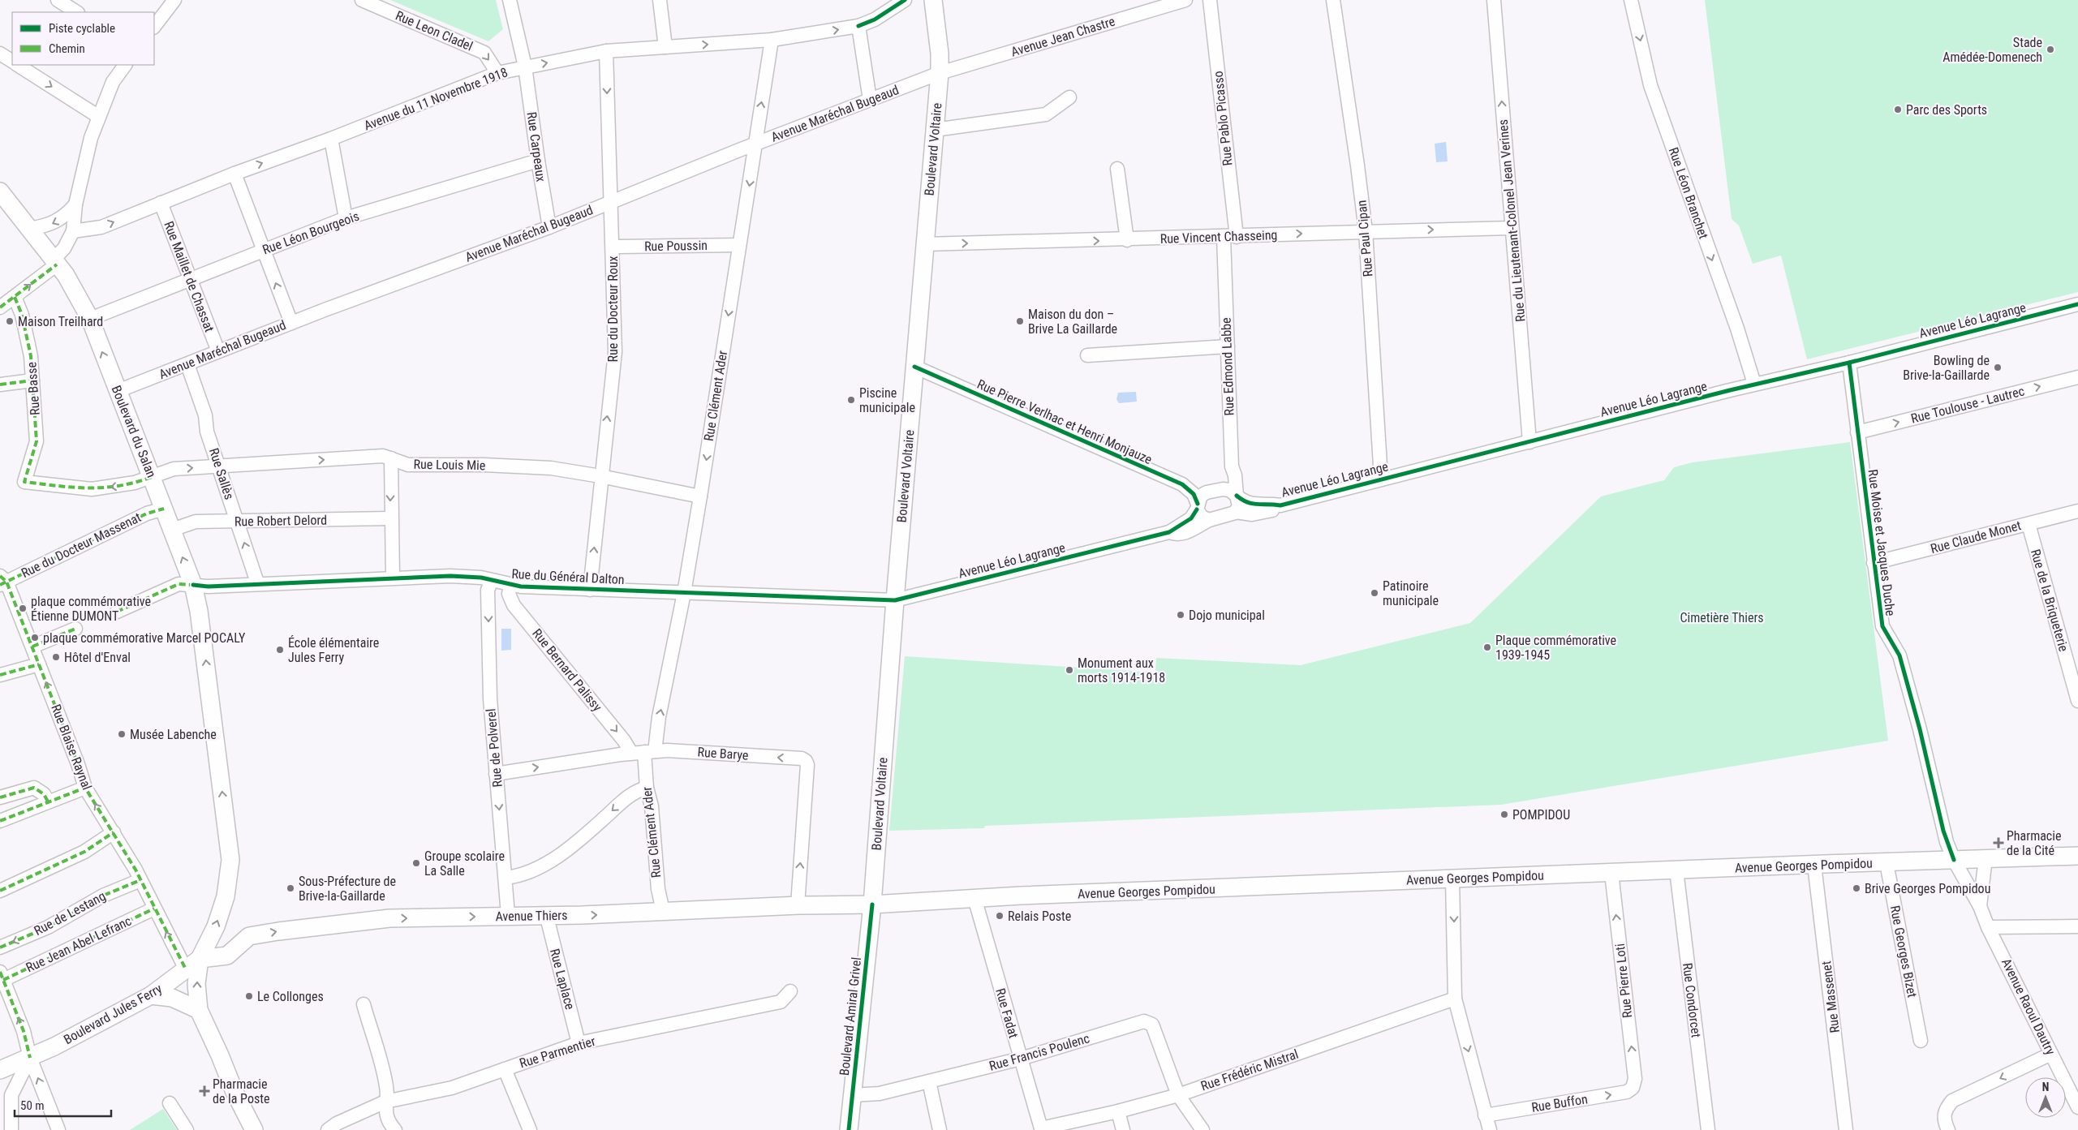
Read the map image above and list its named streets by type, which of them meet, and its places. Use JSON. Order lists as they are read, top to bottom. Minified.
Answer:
{"streets":{"main road":["Boulevard Voltaire","Boulevard du Salan","Avenue Georges Pompidou","Avenue Thiers","Boulevard Jules Ferry","Boulevard Amiral Grivel"],"street":["Rue Leon Cladel","Avenue Jean Chastre","Avenue du 11 Novembre 1918","Avenue Maréchal Bugeaud","Rue Pablo Picasso","Rue Carpeaux","Rue Léon Branchet","Rue du Lieutenant-Colonel Jean Verines","Rue Léon Bourgeois","Rue Vincent Chasseing","Rue Paul Cipan","Rue Poussin","Rue Maillet de Chassat","Rue du Docteur Roux","Avenue Léo Lagrange","Rue Edmond Labbe","Rue Basse","Rue Clément Ader","Rue Toulouse - Lautrec","Rue Pierre Verlhac et Henri Monjauze","Rue Louis Mie","Rue Sallès","Rue Robert Delord","Rue Claude Monet","Rue Moise et Jacques Duche","Rue du Docteur Massenat","Rue du Général Dalton","Rue de la Briqueterie","Rue Bernard Palissy","Rue Blaise Raynal","Rue de Polverel","Rue Barye","Rue de Lestang","Rue Jean Abel Lefranc","Rue Georges Bizet","Rue Laplace","Rue Pierre Loti","Rue Massenet","Rue Condorcet","Avenue Raoul Dautry","Rue Fadat","Rue Parmentier","Rue Francis Poulenc","Rue Frédéric Mistral","Rue Buffon"]},"crossings":[["Rue Leon Cladel","Avenue du 11 Novembre 1918"],["Avenue Jean Chastre","Avenue Maréchal Bugeaud"],["Avenue Jean Chastre","Boulevard Voltaire"],["Avenue du 11 Novembre 1918","Rue Carpeaux"],["Avenue du 11 Novembre 1918","Rue Maillet de Chassat"],["Avenue du 11 Novembre 1918","Rue du Docteur Roux"],["Avenue du 11 Novembre 1918","Rue Clément Ader"],["Avenue Maréchal Bugeaud","Rue Carpeaux"],["Avenue Maréchal Bugeaud","Boulevard Voltaire"],["Avenue Maréchal Bugeaud","Rue Maillet de Chassat"],["Avenue Maréchal Bugeaud","Rue du Docteur Roux"],["Avenue Maréchal Bugeaud","Rue Clément Ader"],["Avenue Maréchal Bugeaud","Boulevard du Salan"],["Avenue Maréchal Bugeaud","Rue Sallès"],["Rue Pablo Picasso","Rue Vincent Chasseing"],["Rue Pablo Picasso","Rue Edmond Labbe"],["Rue Carpeaux","Rue Léon Bourgeois"],["Boulevard Voltaire","Rue Vincent Chasseing"],["Boulevard Voltaire","Avenue Léo Lagrange"],["Boulevard Voltaire","Rue Pierre Verlhac et Henri Monjauze"],["Boulevard Voltaire","Rue du Général Dalton"],["Boulevard Voltaire","Avenue Georges Pompidou"],["Boulevard Voltaire","Avenue Thiers"],["Boulevard Voltaire","Boulevard Amiral Grivel"],["Rue Léon Branchet","Avenue Léo Lagrange"],["Rue du Lieutenant-Colonel Jean Verines","Rue Vincent Chasseing"],["Rue du Lieutenant-Colonel Jean Verines","Avenue Léo Lagrange"],["Rue Léon Bourgeois","Rue Maillet de Chassat"],["Rue Léon Bourgeois","Boulevard du Salan"],["Rue Vincent Chasseing","Rue Paul Cipan"],["Rue Vincent Chasseing","Rue Edmond Labbe"],["Rue Paul Cipan","Avenue Léo Lagrange"],["Rue Poussin","Rue du Docteur Roux"],["Rue Poussin","Rue Clément Ader"],["Rue du Docteur Roux","Rue Louis Mie"],["Rue du Docteur Roux","Rue du Général Dalton"],["Avenue Léo Lagrange","Rue Edmond Labbe"],["Avenue Léo Lagrange","Rue Pierre Verlhac et Henri Monjauze"],["Avenue Léo Lagrange","Rue Moise et Jacques Duche"],["Avenue Léo Lagrange","Rue du Général Dalton"],["Rue Edmond Labbe","Rue Pierre Verlhac et Henri Monjauze"],["Rue Basse","Rue Louis Mie"],["Rue Clément Ader","Rue Louis Mie"],["Rue Clément Ader","Rue du Général Dalton"],["Rue Clément Ader","Rue Bernard Palissy"],["Rue Clément Ader","Rue Barye"],["Rue Clément Ader","Avenue Thiers"],["Rue Toulouse - Lautrec","Rue Moise et Jacques Duche"],["Boulevard du Salan","Rue Louis Mie"],["Boulevard du Salan","Rue Robert Delord"],["Boulevard du Salan","Rue du Docteur Massenat"],["Boulevard du Salan","Rue du Général Dalton"],["Boulevard du Salan","Boulevard Jules Ferry"],["Rue Louis Mie","Rue Sallès"],["Rue Sallès","Rue Robert Delord"],["Rue Sallès","Rue du Général Dalton"],["Rue Claude Monet","Rue Moise et Jacques Duche"],["Rue Claude Monet","Rue de la Briqueterie"],["Rue Moise et Jacques Duche","Avenue Georges Pompidou"],["Rue Moise et Jacques Duche","Avenue Raoul Dautry"],["Rue du Docteur Massenat","Rue Blaise Raynal"],["Rue du Général Dalton","Rue Bernard Palissy"],["Rue du Général Dalton","Rue de Polverel"],["Rue Bernard Palissy","Rue Barye"],["Rue Blaise Raynal","Rue de Lestang"],["Rue Blaise Raynal","Avenue Thiers"],["Rue Blaise Raynal","Rue Jean Abel Lefranc"],["Rue Blaise Raynal","Boulevard Jules Ferry"],["Rue de Polverel","Rue Barye"],["Rue de Polverel","Avenue Thiers"],["Rue Barye","Avenue Thiers"],["Avenue Georges Pompidou","Avenue Thiers"],["Avenue Georges Pompidou","Rue Georges Bizet"],["Avenue Georges Pompidou","Rue Pierre Loti"],["Avenue Georges Pompidou","Rue Massenet"],["Avenue Georges Pompidou","Rue Condorcet"],["Avenue Georges Pompidou","Avenue Raoul Dautry"],["Avenue Georges Pompidou","Rue Fadat"],["Avenue Georges Pompidou","Boulevard Amiral Grivel"],["Avenue Thiers","Rue Laplace"],["Avenue Thiers","Boulevard Jules Ferry"],["Avenue Thiers","Boulevard Amiral Grivel"],["Rue Laplace","Rue Parmentier"],["Rue Pierre Loti","Rue Buffon"],["Rue Fadat","Rue Francis Poulenc"],["Rue Fadat","Rue Frédéric Mistral"],["Boulevard Amiral Grivel","Rue Francis Poulenc"],["Rue Francis Poulenc","Rue Frédéric Mistral"]],"one_way":["Rue Leon Cladel","Avenue du 11 Novembre 1918","Rue Léon Branchet","Rue du Lieutenant-Colonel Jean Verines","Rue Vincent Chasseing","Rue Toulouse - Lautrec","Rue Bernard Palissy","Rue Blaise Raynal","Rue de Polverel","Avenue Thiers","Rue Pierre Loti","Boulevard Jules Ferry","Rue Buffon"],"parks":["Cimetière Thiers"],"places":{"other":["Stade Amédée-Domenech","Parc des Sports","Maison Treilhard","Maison du don – Brive La Gaillarde","Bowling de Brive-la-Gaillarde","Piscine municipale","Patinoire municipale","plaque commémorative Étienne DUMONT","Dojo municipal","plaque commémorative Marcel POCALY","Plaque commémorative 1939-1945","École élémentaire Jules Ferry","Hôtel d'Enval","Monument aux morts 1914-1918","Musée Labenche","POMPIDOU","Groupe scolaire La Salle","Sous-Préfecture de Brive-la-Gaillarde","Brive Georges Pompidou","Relais Poste","Le Collonges"],"health":["Pharmacie de la Cité","Pharmacie de la Poste"]},"legend":["Piste cyclable","Chemin"],"scale_bar":"50 m","north":"top"}
